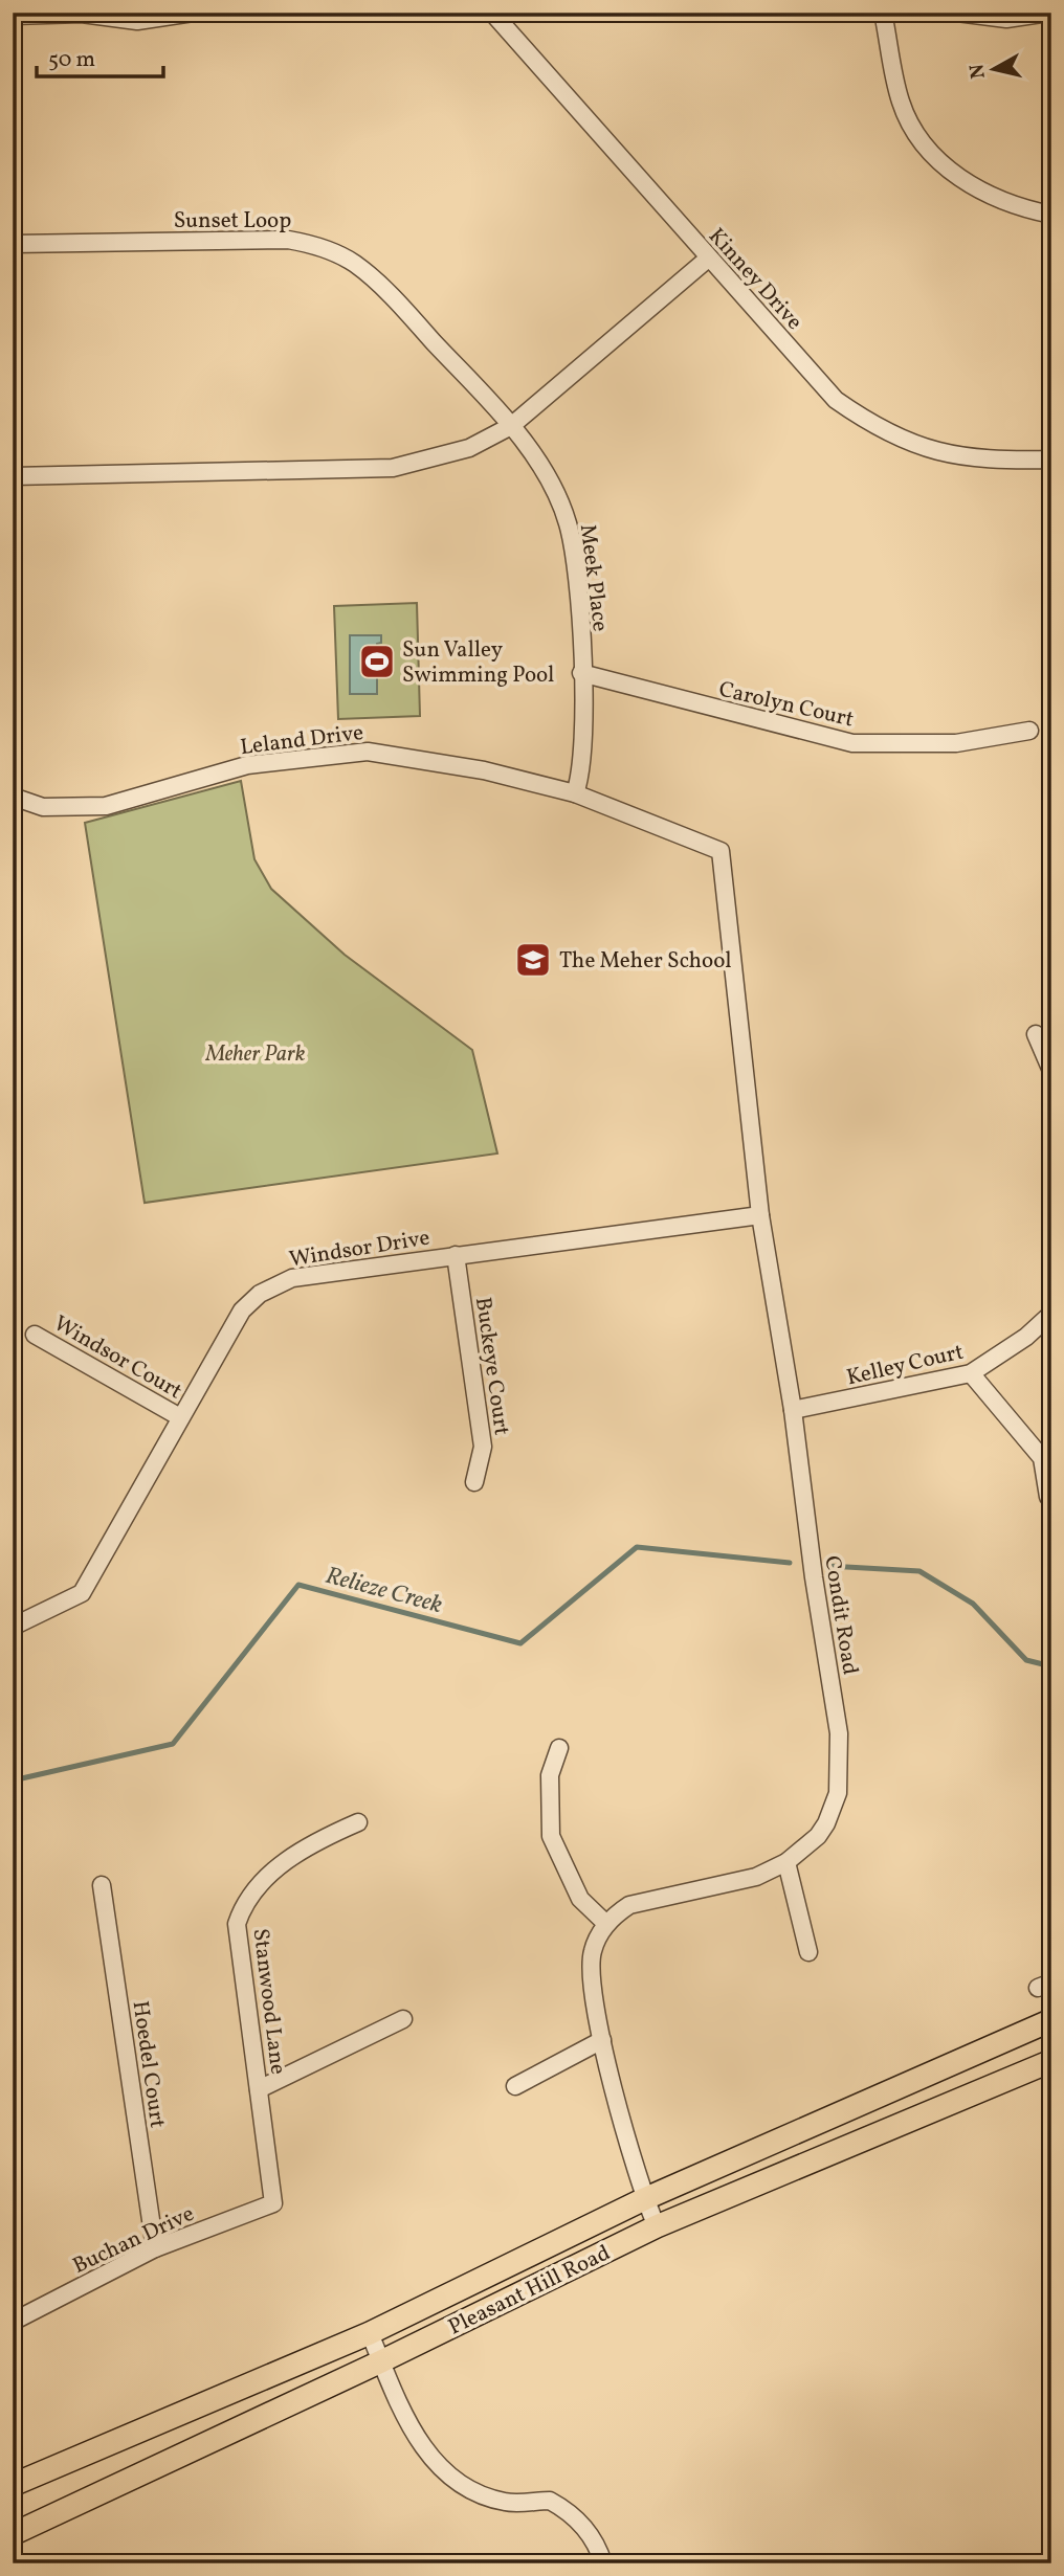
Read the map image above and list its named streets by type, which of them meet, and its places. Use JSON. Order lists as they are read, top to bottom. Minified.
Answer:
{"streets":{"main road":["Pleasant Hill Road"],"street":["Sunset Loop","Kinney Drive","Meek Place","Carolyn Court","Leland Drive","Windsor Drive","Windsor Court","Kelley Court","Buckeye Court","Condit Road","Stanwood Lane","Hoedel Court","Buchan Drive"]},"crossings":[["Sunset Loop","Meek Place"],["Meek Place","Carolyn Court"],["Meek Place","Leland Drive"],["Leland Drive","Condit Road"],["Windsor Drive","Windsor Court"],["Windsor Drive","Buckeye Court"],["Windsor Drive","Condit Road"],["Kelley Court","Condit Road"],["Stanwood Lane","Buchan Drive"],["Hoedel Court","Buchan Drive"]],"water":["Relieze Creek"],"parks":["Meher Park"],"places":{"sports":["Sun Valley Swimming Pool"],"school or university":["The Meher School"]},"scale_bar":"50 m","north":"left"}
